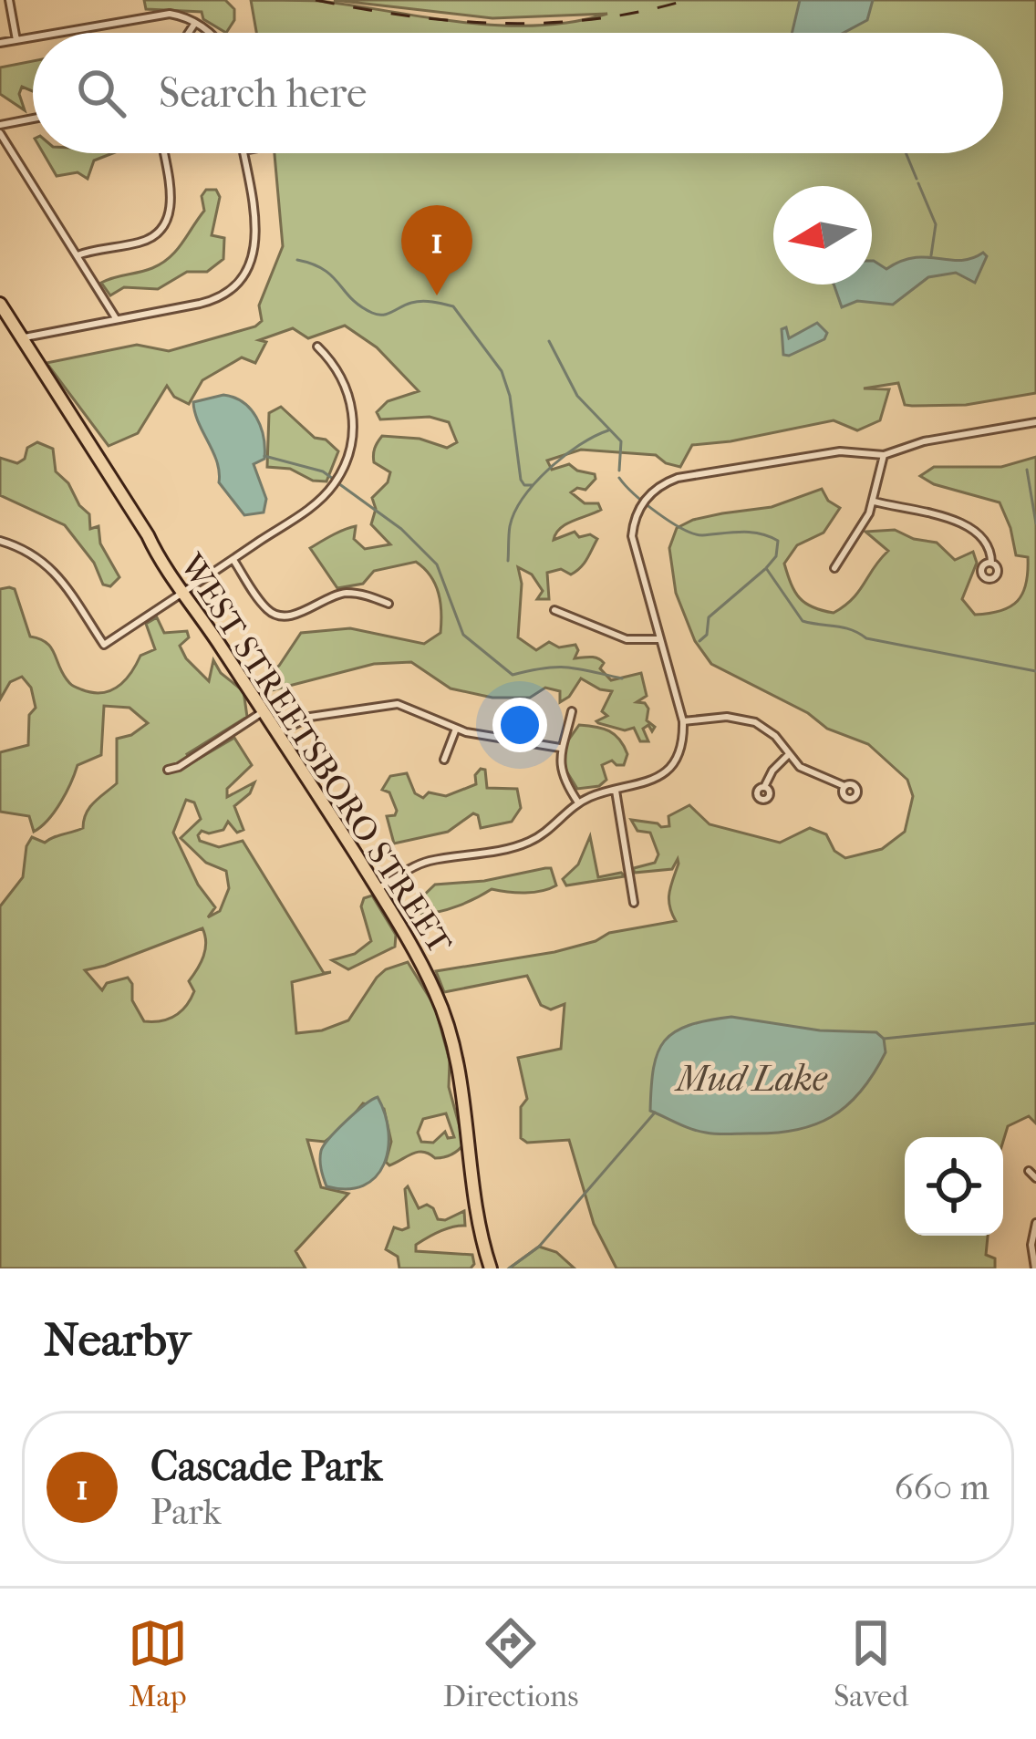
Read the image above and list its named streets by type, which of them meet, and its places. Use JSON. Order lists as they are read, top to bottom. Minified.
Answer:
{"streets":{"main road":["WEST STREETSBORO STREET"]},"water":["Mud Lake"],"north":"left","page":{"search":"Search here","pins":"1","heading":"Nearby","list":[{"mark":"1","name":"Cascade Park","note":"Park","value":"660 m"}],"nav":["Map","Directions","Saved"]}}
